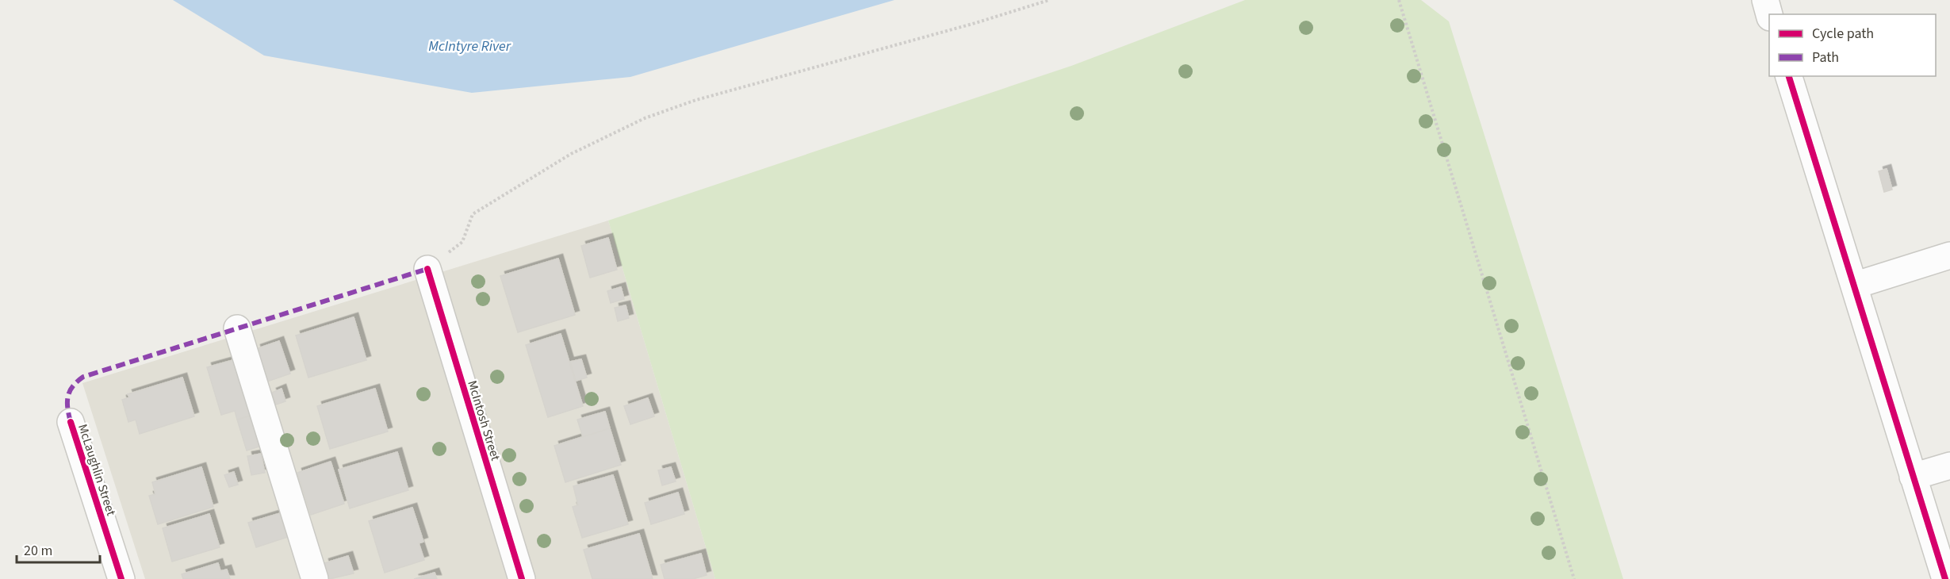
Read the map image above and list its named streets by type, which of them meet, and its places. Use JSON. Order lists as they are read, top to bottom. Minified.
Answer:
{"streets":{"street":["McIntosh Street","McLaughlin Street"]},"water":["McIntyre River"],"legend":["Cycle path","Path"],"scale_bar":"20 m"}
